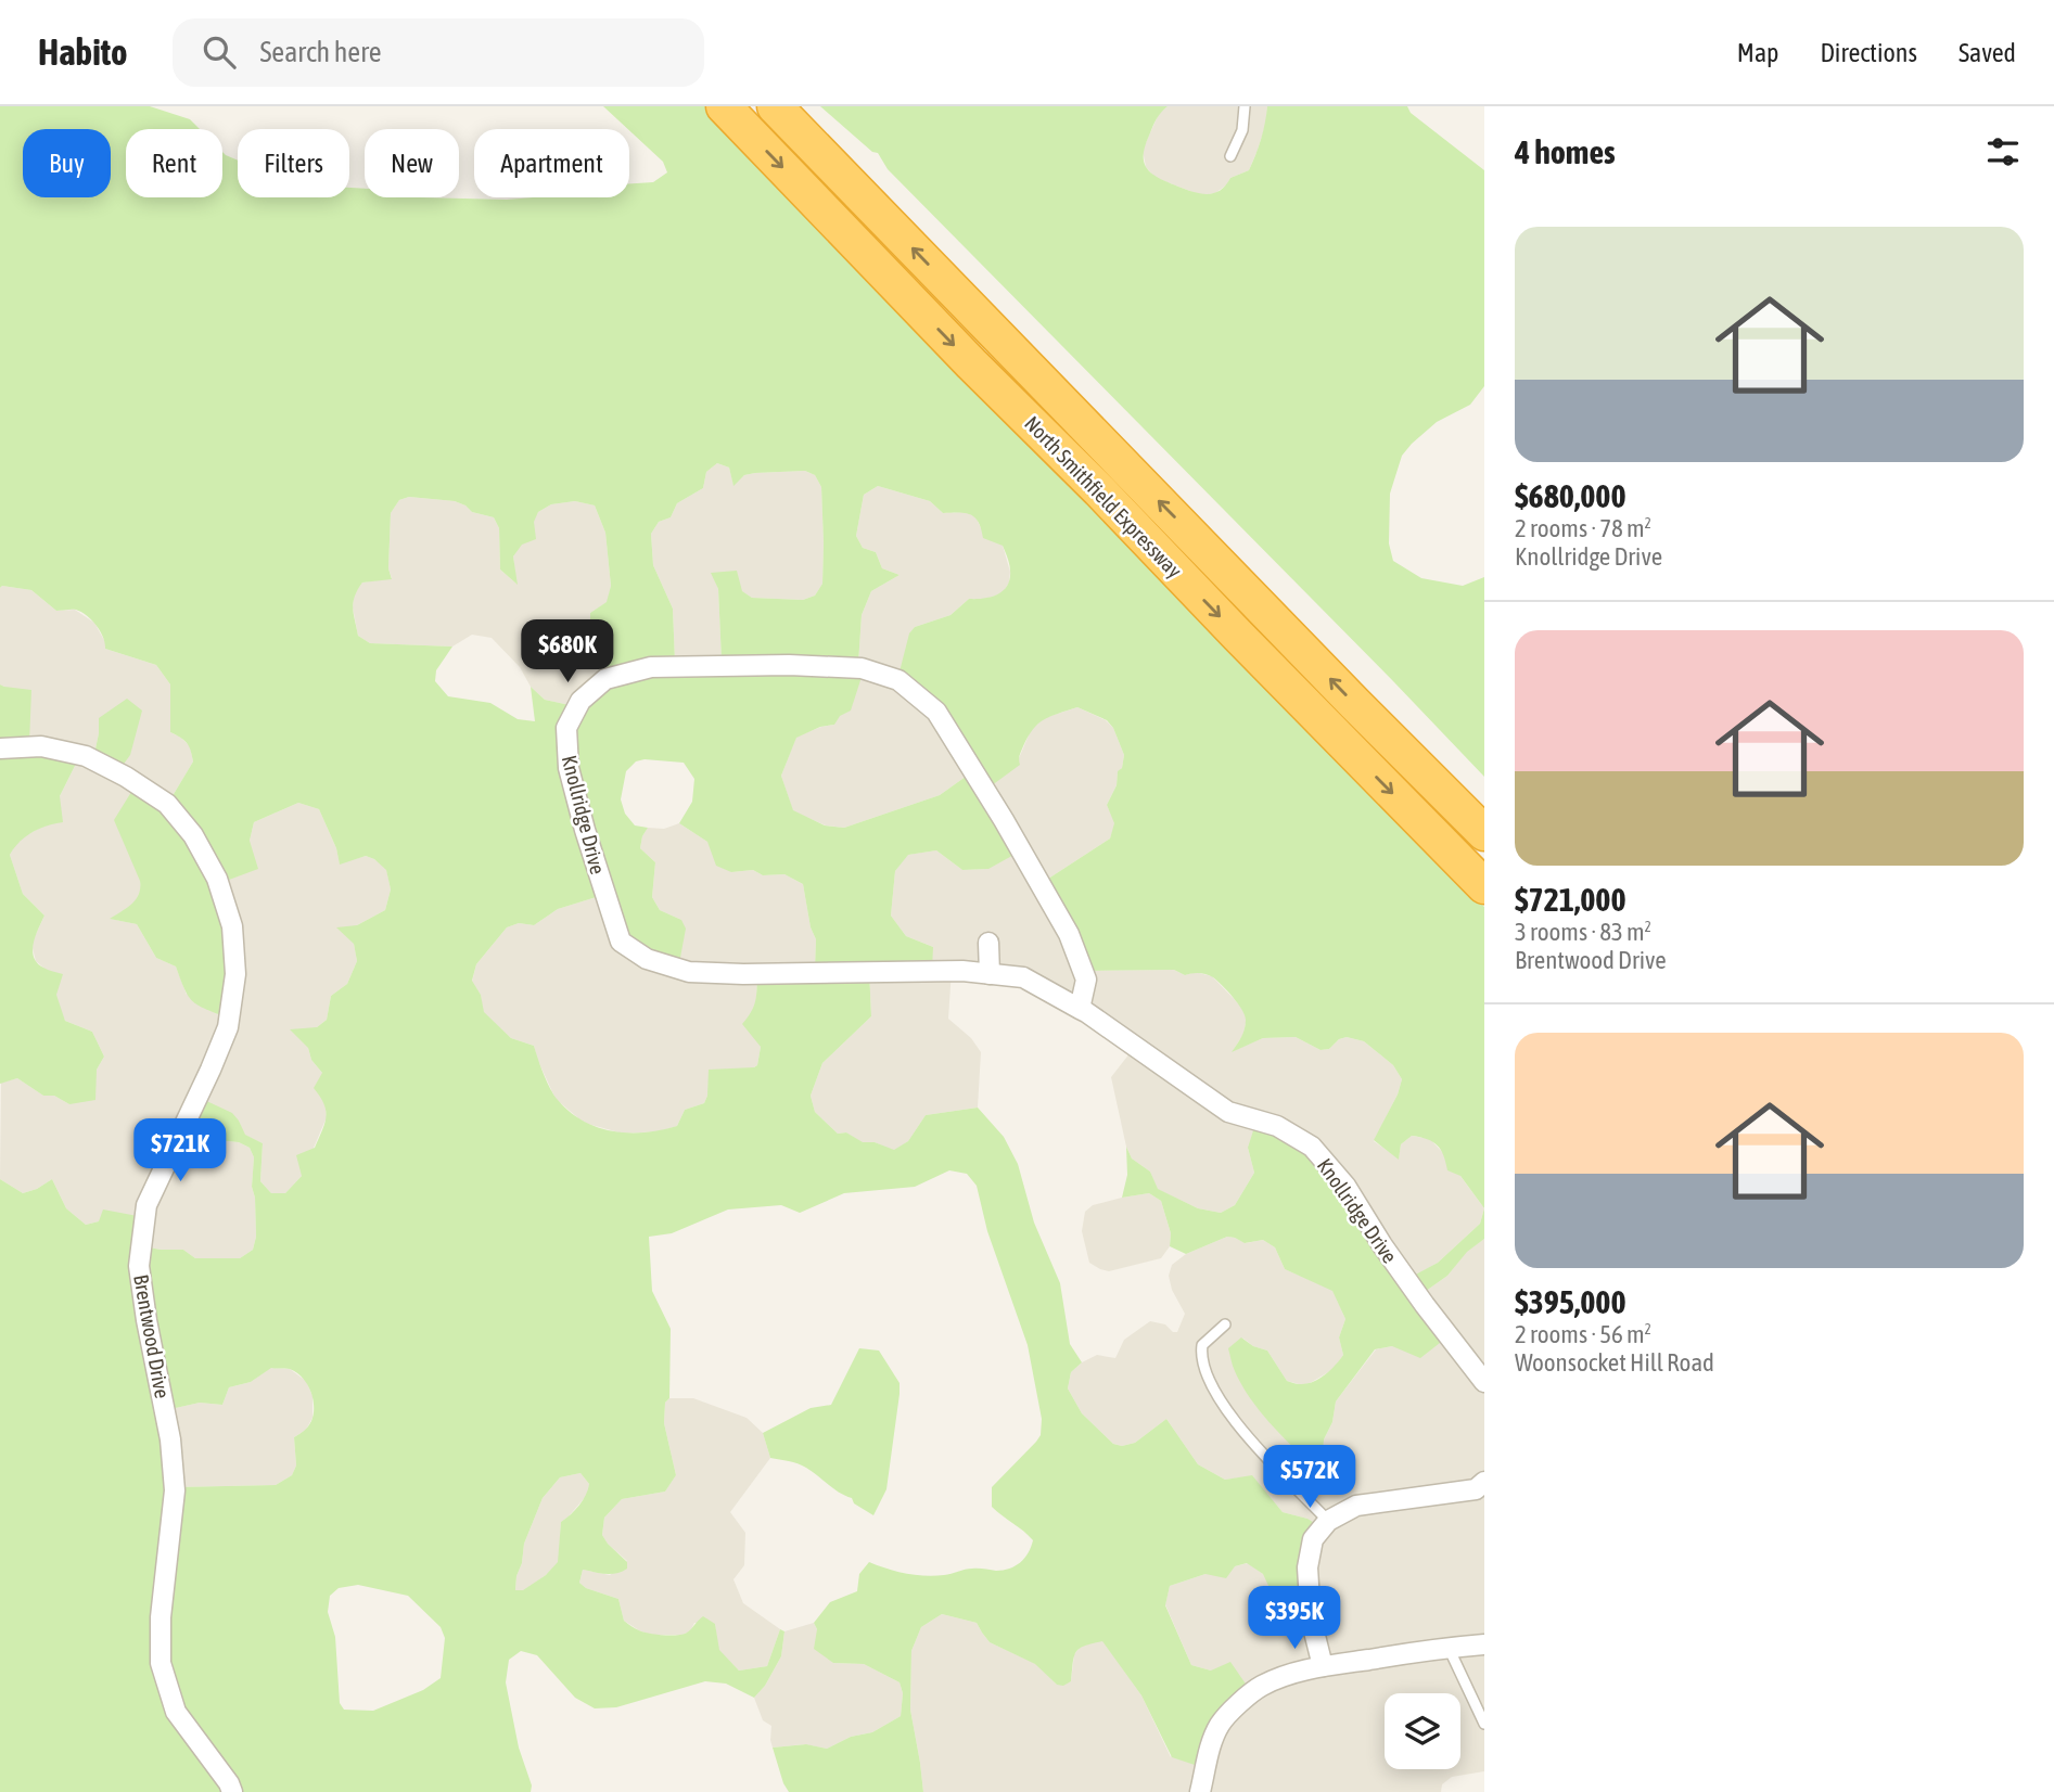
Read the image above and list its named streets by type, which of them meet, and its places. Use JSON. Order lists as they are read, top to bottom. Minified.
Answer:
{"streets":{"highway":["North Smithfield Expressway"],"street":["Knollridge Drive","Brentwood Drive"]},"page":{"header":"Habito","search":"Search here","nav":["Map","Directions","Saved"],"heading":"4 homes","chip":["Buy","Rent","Filters","New","Apartment"],"list":[{"name":"$680,000","note":"2 rooms · 78 m² · Knollridge Drive"},{"name":"$721,000","note":"3 rooms · 83 m² · Brentwood Drive"},{"name":"$395,000","note":"2 rooms · 56 m² · Woonsocket Hill Road"}],"price":["$680K","$721K","$572K","$395K"]}}
